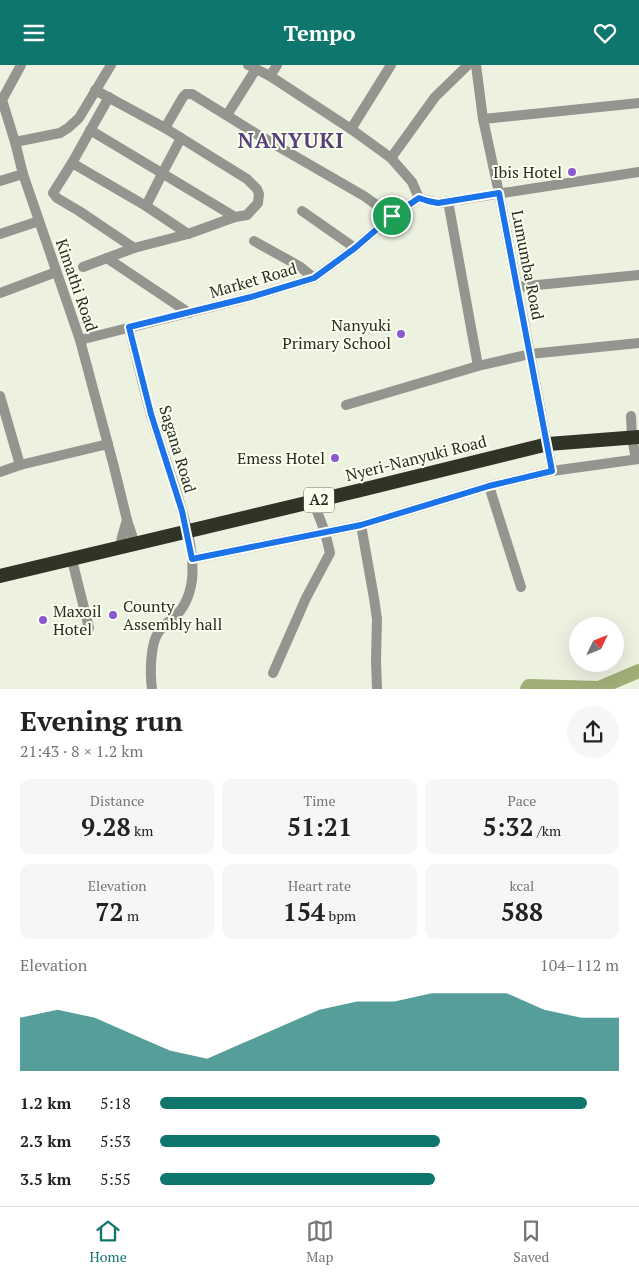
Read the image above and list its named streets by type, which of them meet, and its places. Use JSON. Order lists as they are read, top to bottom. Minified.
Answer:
{"streets":{"highway":["Nyeri-Nanyuki Road","A2"],"street":["Lumumba Road","Market Road","Kimathi Road","Sagana Road"]},"crossings":[["Lumumba Road","Nyeri-Nanyuki Road"],["Market Road","Kimathi Road"],["Market Road","Sagana Road"],["Kimathi Road","Nyeri-Nanyuki Road"],["Sagana Road","Nyeri-Nanyuki Road"]],"districts":["NANYUKI"],"places":["Ibis Hotel","Nanyuki Primary School","Emess Hotel","County Assembly hall","Maxoil Hotel"],"north":"top right","page":{"header":"Tempo","heading":["Evening run","21:43 · 8 × 1.2 km"],"stats":[["Distance","9.28 km"],["Time","51:21"],["Pace","5:32 /km"],["Elevation","72 m"],["Heart rate","154 bpm"],["kcal","588"]],"chart":["Elevation","104–112 m"],"list":[{"name":"1.2 km","note":"5:18"},{"name":"2.3 km","note":"5:53"},{"name":"3.5 km","note":"5:55"}],"tabs":["Home","Map","Saved"]}}
